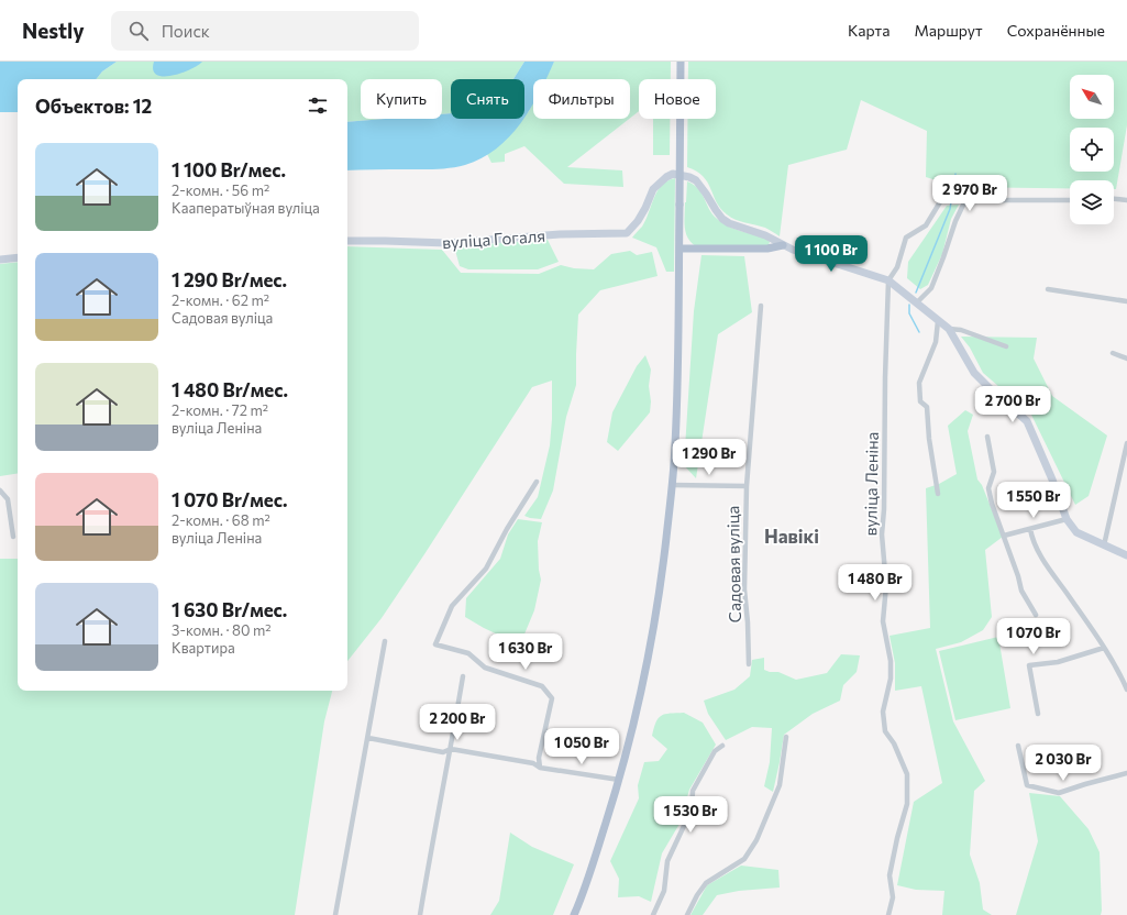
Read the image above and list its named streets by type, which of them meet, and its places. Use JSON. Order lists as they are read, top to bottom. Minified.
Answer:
{"streets":{"street":["вуліца Гогаля","вуліца Леніна","Садовая вуліца"]},"districts":["Навікі"],"north":"top left","page":{"header":"Nestly","search":"Поиск","nav":["Карта","Маршрут","Сохранённые"],"chip":["Купить","Снять","Фильтры","Новое"],"heading":"Объектов: 12","list":[{"name":"1 100 Br/мес.","note":"2-комн. · 56 m² · Кааператыўная вуліца"},{"name":"1 290 Br/мес.","note":"2-комн. · 62 m² · Садовая вуліца"},{"name":"1 480 Br/мес.","note":"2-комн. · 72 m² · вуліца Леніна"},{"name":"1 070 Br/мес.","note":"2-комн. · 68 m² · вуліца Леніна"},{"name":"1 630 Br/мес.","note":"3-комн. · 80 m² · Квартира"}],"price":["2 970 Br","1 100 Br","2 700 Br","1 290 Br","1 550 Br","1 480 Br","1 070 Br","1 630 Br","2 200 Br","1 050 Br","2 030 Br","1 530 Br"]}}
